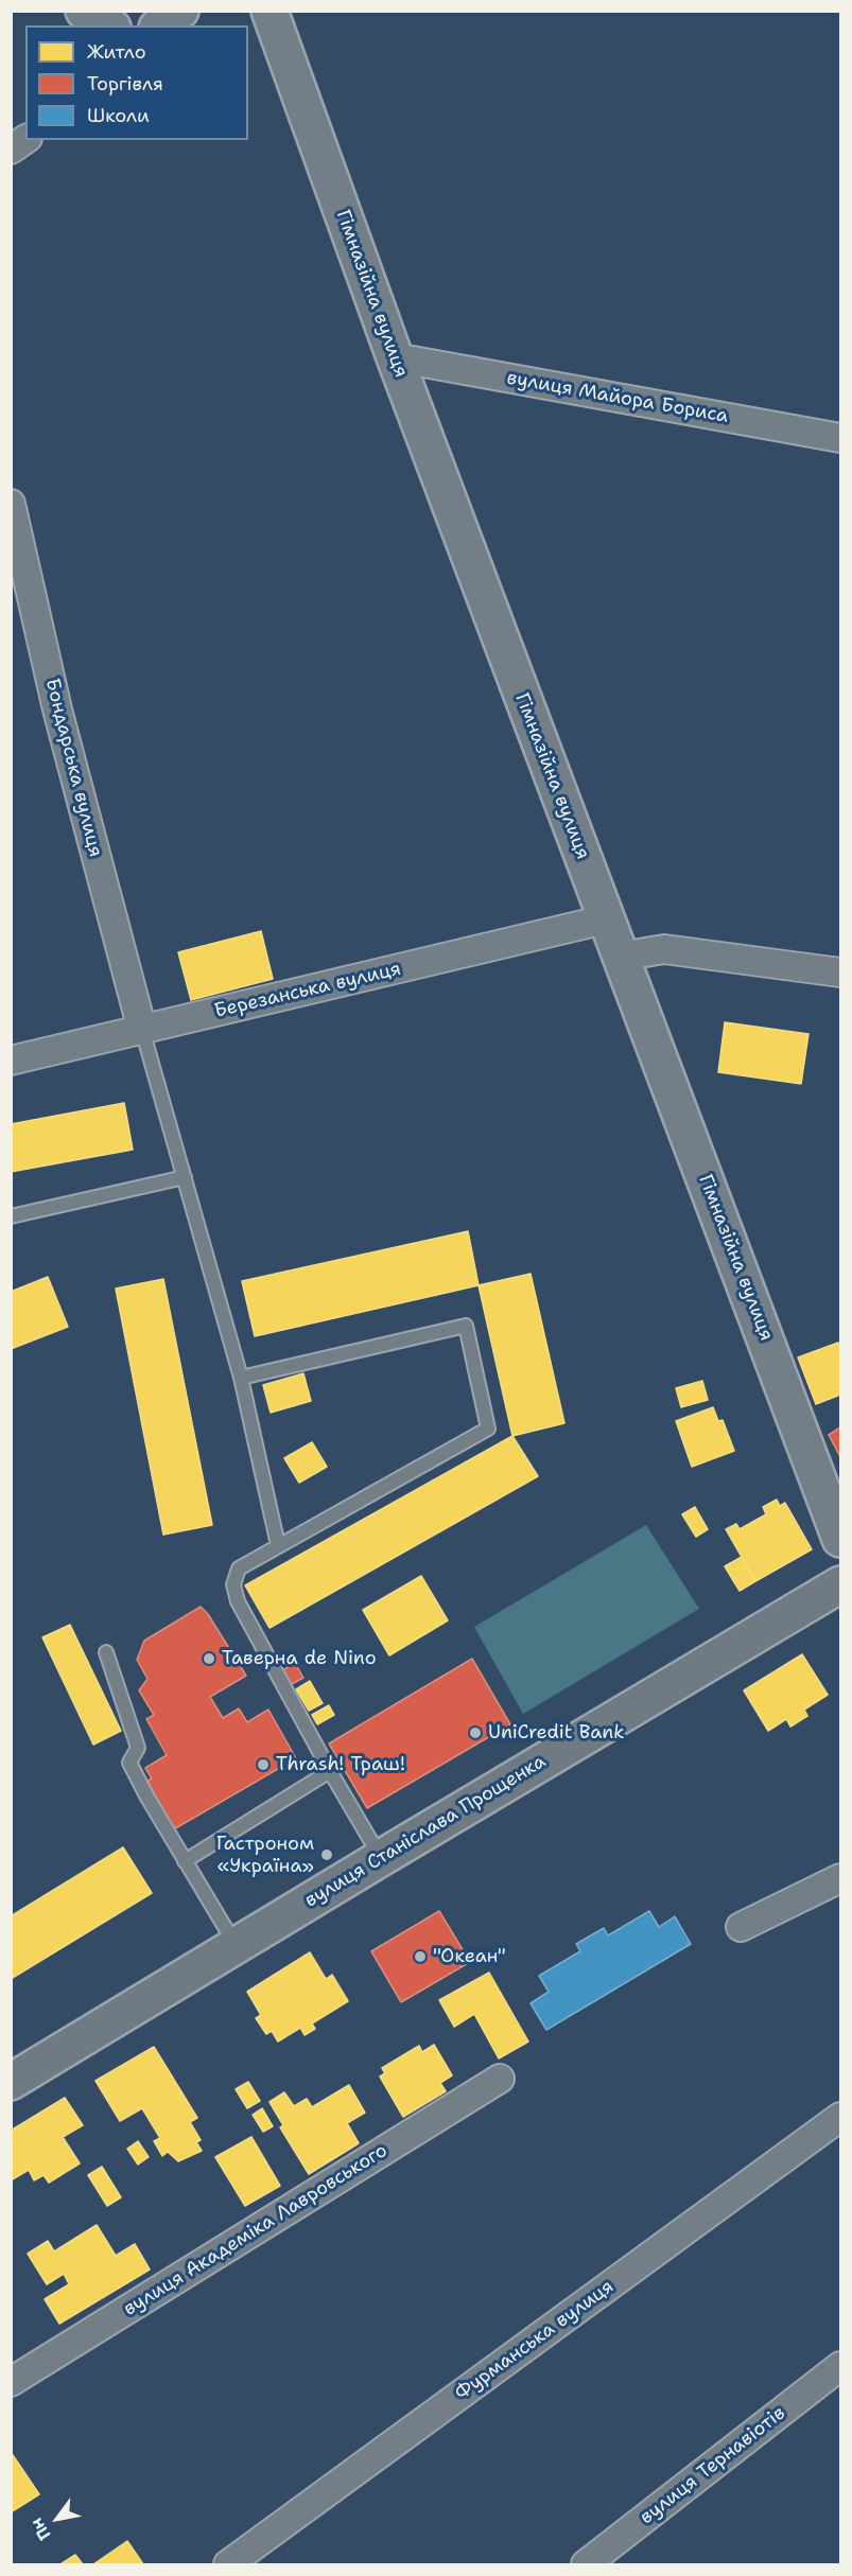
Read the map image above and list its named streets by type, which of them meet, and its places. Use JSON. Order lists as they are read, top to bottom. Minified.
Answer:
{"streets":{"main road":["вулиця Станіслава Прощенка"],"street":["Гімназійна вулиця","вулиця Майора Бориса","Бондарська вулиця","Березанська вулиця","вулиця Академіка Лавровського","Фурманська вулиця","вулиця Тернавіотів"]},"crossings":[["Гімназійна вулиця","вулиця Майора Бориса"],["Гімназійна вулиця","Березанська вулиця"],["Бондарська вулиця","Березанська вулиця"]],"places":["Таверна de Nino","UniCredit Bank","Thrash! Траш!","Гастроном «Україна»","\"Океан\""],"legend":["Житло","Торгівля","Школи"],"north":"bottom left"}
